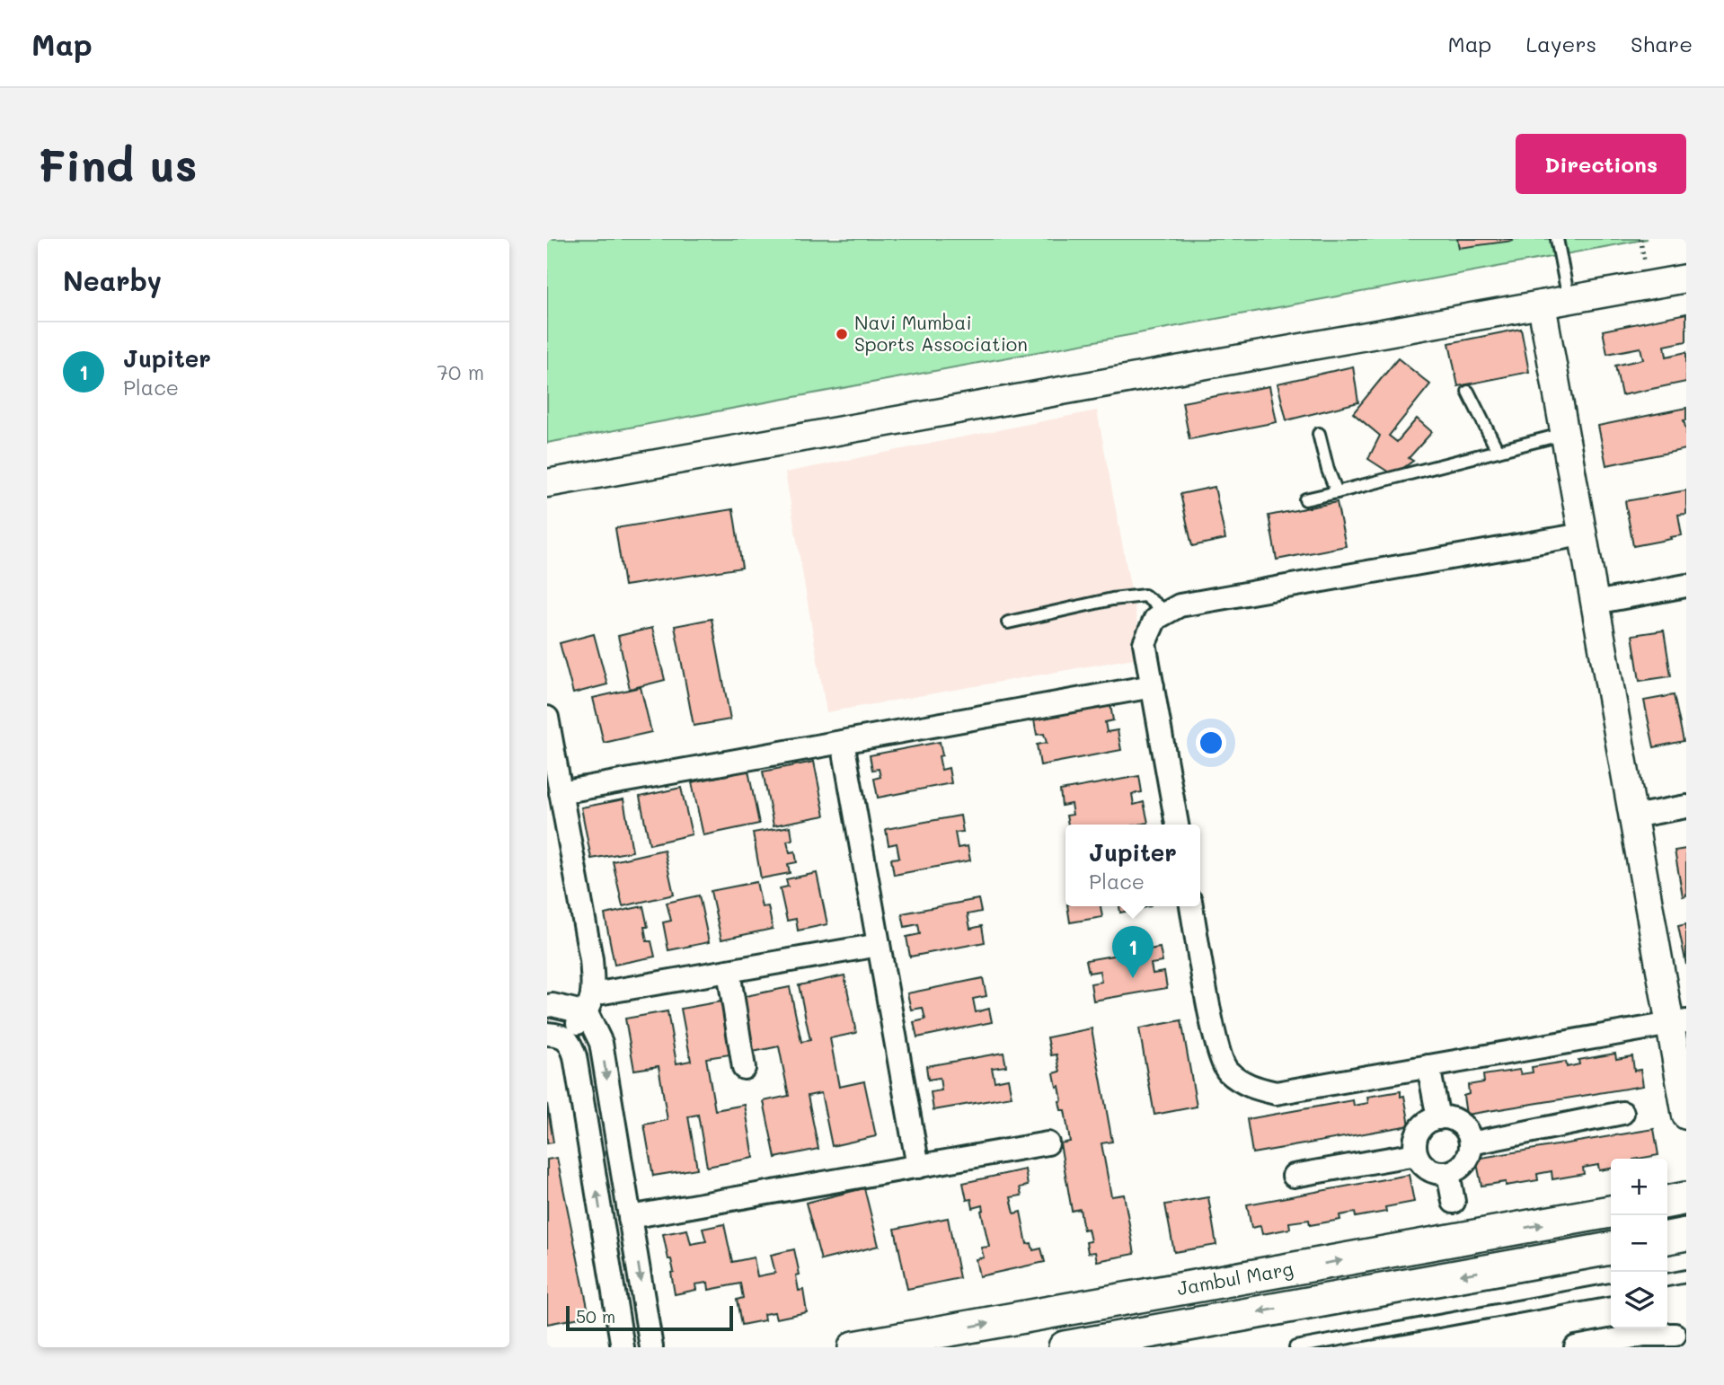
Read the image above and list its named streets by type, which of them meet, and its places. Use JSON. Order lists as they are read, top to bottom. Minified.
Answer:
{"streets":{"main road":["Jambul Marg"]},"places":["Navi Mumbai Sports Association"],"scale_bar":"50 m","page":{"header":"Map","nav":["Map","Layers","Share"],"buttons":"Directions","title":"Find us","heading":"Nearby","list":[{"mark":"1","name":"Jupiter","note":"Place","value":"70 m"}],"popup":["Jupiter","Place"],"pins":"1","map_buttons":["+","−"],"scale":"50 m"}}
